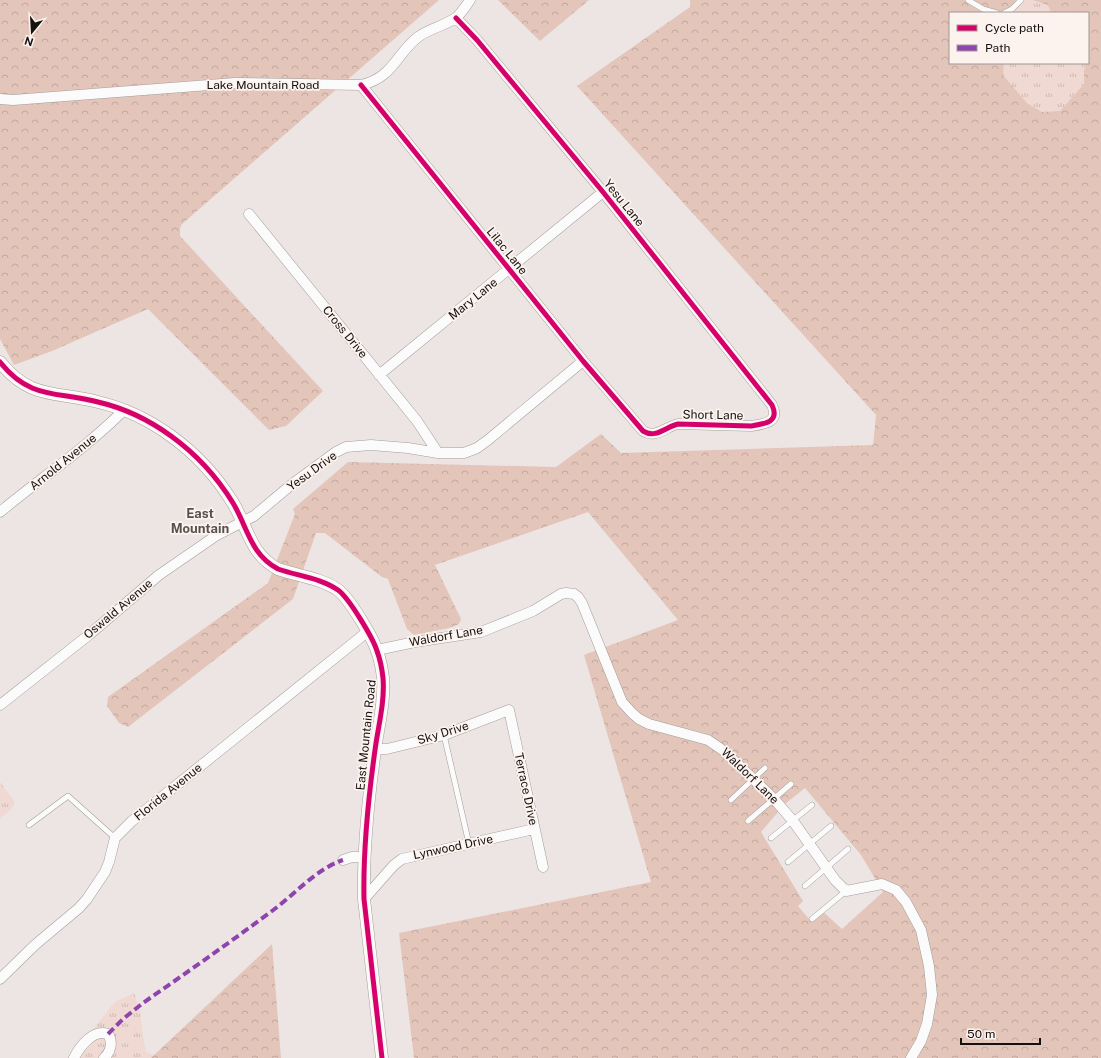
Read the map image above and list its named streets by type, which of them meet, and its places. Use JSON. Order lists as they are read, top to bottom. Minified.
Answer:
{"streets":{"street":["Lake Mountain Road","Yesu Lane","Lilac Lane","Mary Lane","Cross Drive","Short Lane","Arnold Avenue","Yesu Drive","Oswald Avenue","Waldorf Lane","Sky Drive","East Mountain Road","Terrace Drive","Florida Avenue","Lynwood Drive"]},"crossings":[["Lake Mountain Road","Yesu Lane"],["Lake Mountain Road","Lilac Lane"],["Yesu Lane","Mary Lane"],["Yesu Lane","Short Lane"],["Lilac Lane","Mary Lane"],["Lilac Lane","Short Lane"],["Mary Lane","Cross Drive"],["Cross Drive","Yesu Drive"],["Arnold Avenue","East Mountain Road"],["Yesu Drive","Oswald Avenue"],["Yesu Drive","East Mountain Road"],["Oswald Avenue","East Mountain Road"],["Waldorf Lane","East Mountain Road"],["Sky Drive","East Mountain Road"],["Sky Drive","Terrace Drive"],["East Mountain Road","Florida Avenue"],["East Mountain Road","Lynwood Drive"],["Terrace Drive","Lynwood Drive"]],"districts":["East Mountain"],"legend":["Cycle path","Path"],"scale_bar":"50 m","north":"bottom"}
